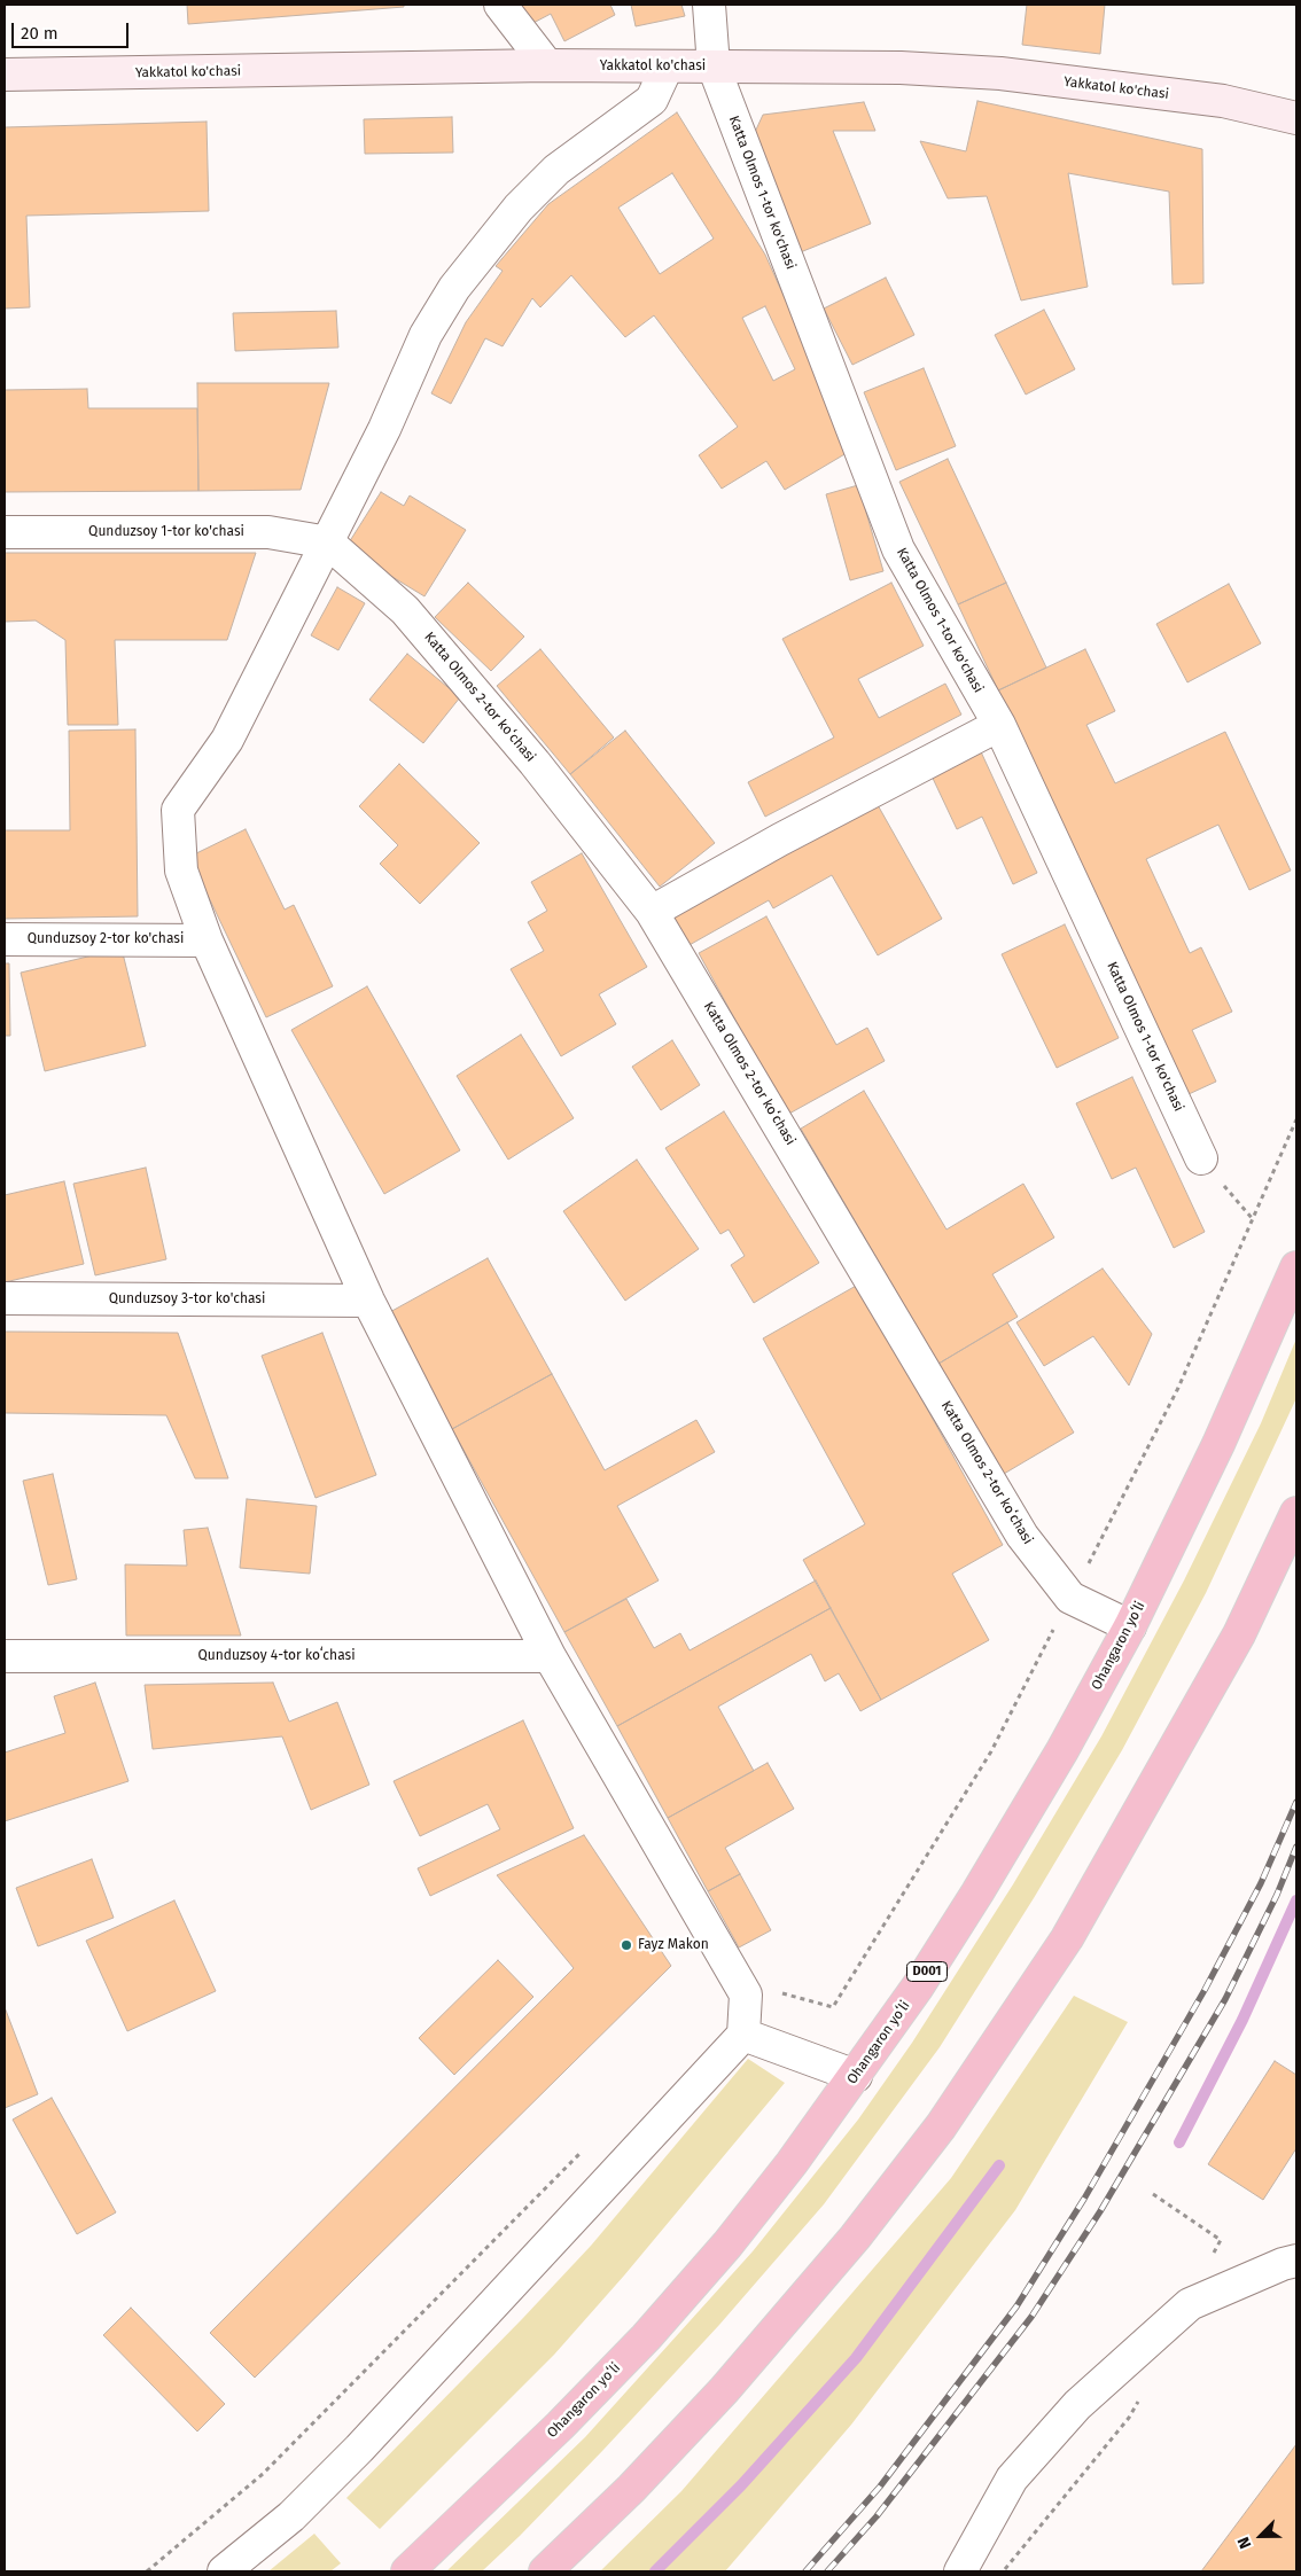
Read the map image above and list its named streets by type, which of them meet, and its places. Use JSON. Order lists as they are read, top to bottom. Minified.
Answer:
{"streets":{"highway":["Ohangaron yoʻli","D001"],"street":["Yakkatol ko'chasi","Katta Olmos 1-tor ko'chasi","Qunduzsoy 1-tor ko'chasi","Katta Olmos 2-tor koʻchasi","Qunduzsoy 2-tor ko'chasi","Qunduzsoy 3-tor ko'chasi","Qunduzsoy 4-tor koʻchasi"]},"crossings":[["Yakkatol ko'chasi","Katta Olmos 1-tor ko'chasi"],["Qunduzsoy 1-tor ko'chasi","Katta Olmos 2-tor koʻchasi"],["Katta Olmos 2-tor koʻchasi","Ohangaron yoʻli"]],"places":["Fayz Makon"],"scale_bar":"20 m","north":"bottom left"}
